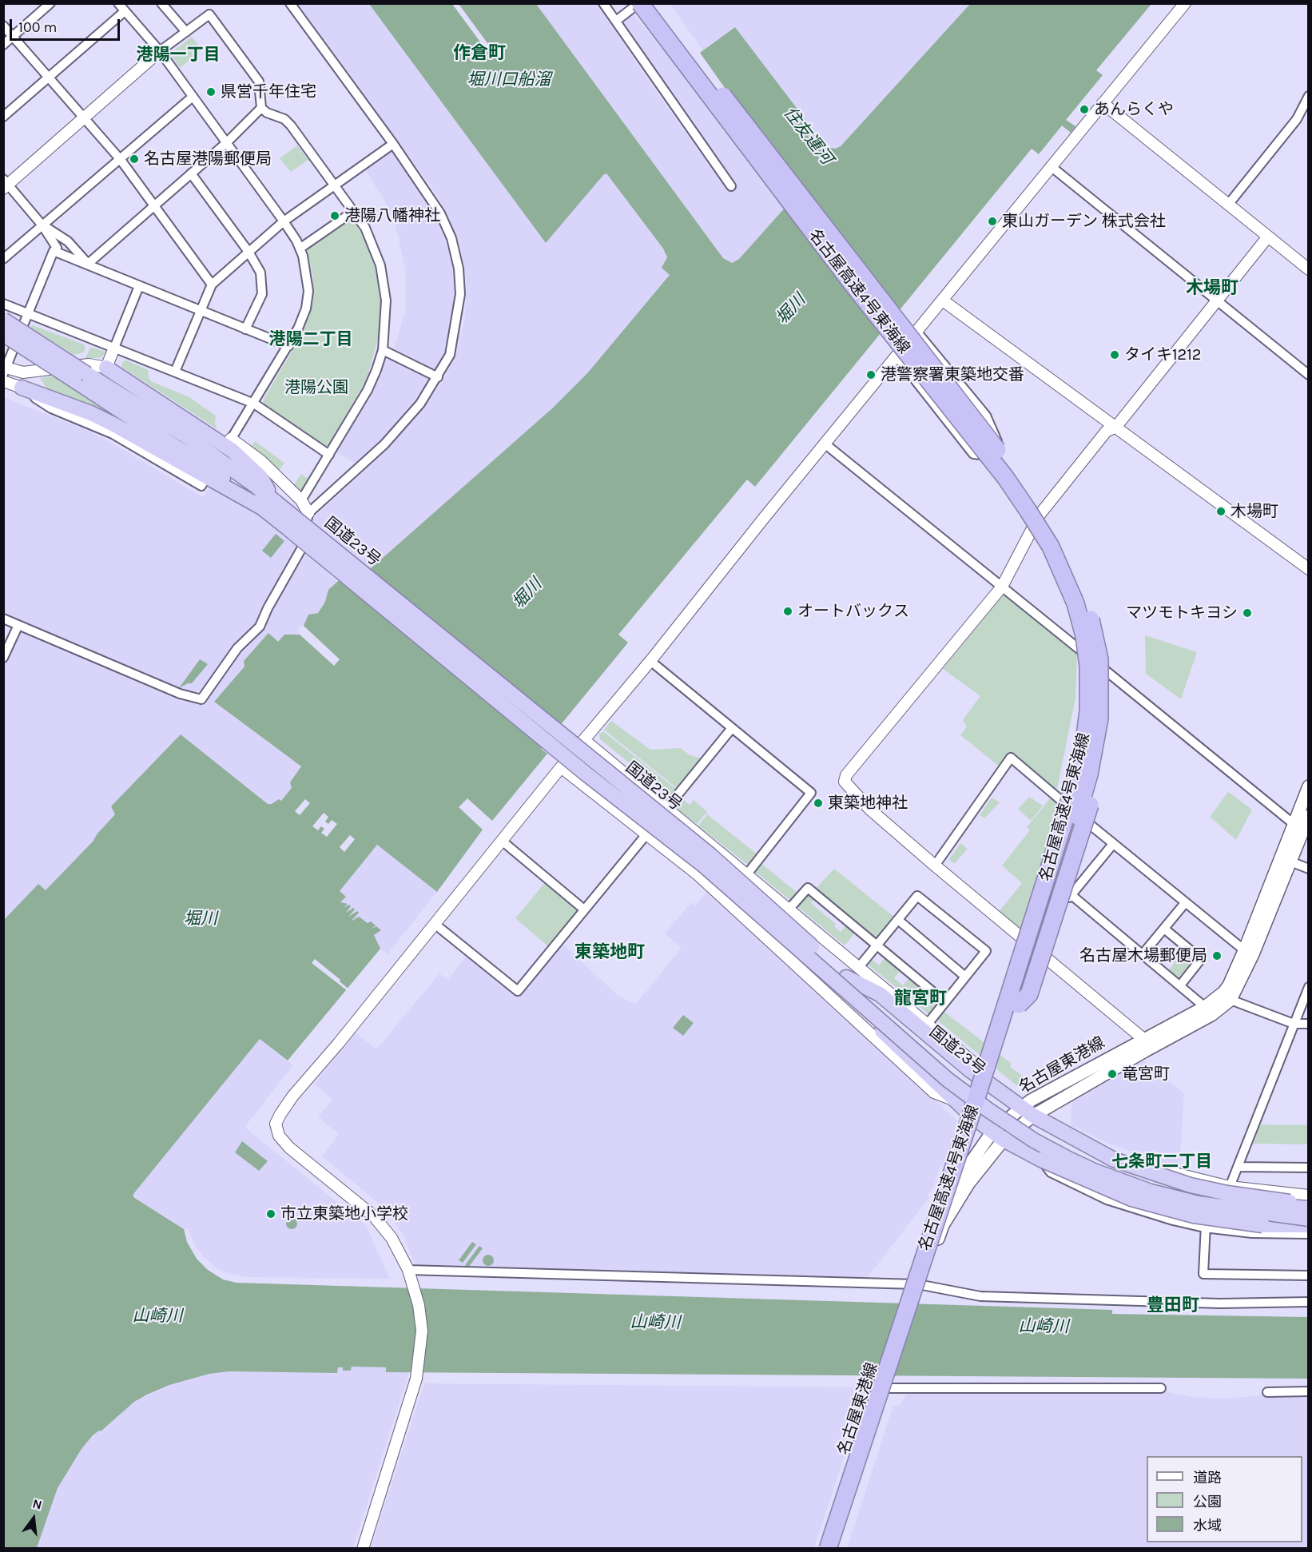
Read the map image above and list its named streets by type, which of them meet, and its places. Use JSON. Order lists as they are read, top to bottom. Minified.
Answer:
{"streets":{"highway":["名古屋高速4号東海線","国道23号"],"main road":["名古屋東港線"]},"crossings":[["名古屋高速4号東海線","名古屋東港線"]],"districts":["作倉町","港陽一丁目","木場町","港陽二丁目","東築地町","龍宮町","七条町二丁目","豊田町"],"water":["堀川口船溜","住友運河","堀川","山崎川"],"parks":["港陽公園"],"places":["県営千年住宅","あんらくや","名古屋港陽郵便局","港陽八幡神社","東山ガーデン 株式会社","タイキ1212","港警察署東築地交番","木場町","オートバックス","マツモトキヨシ","東築地神社","名古屋木場郵便局","竜宮町","市立東築地小学校"],"legend":["道路","公園","水域"],"scale_bar":"100 m","north":"top"}
